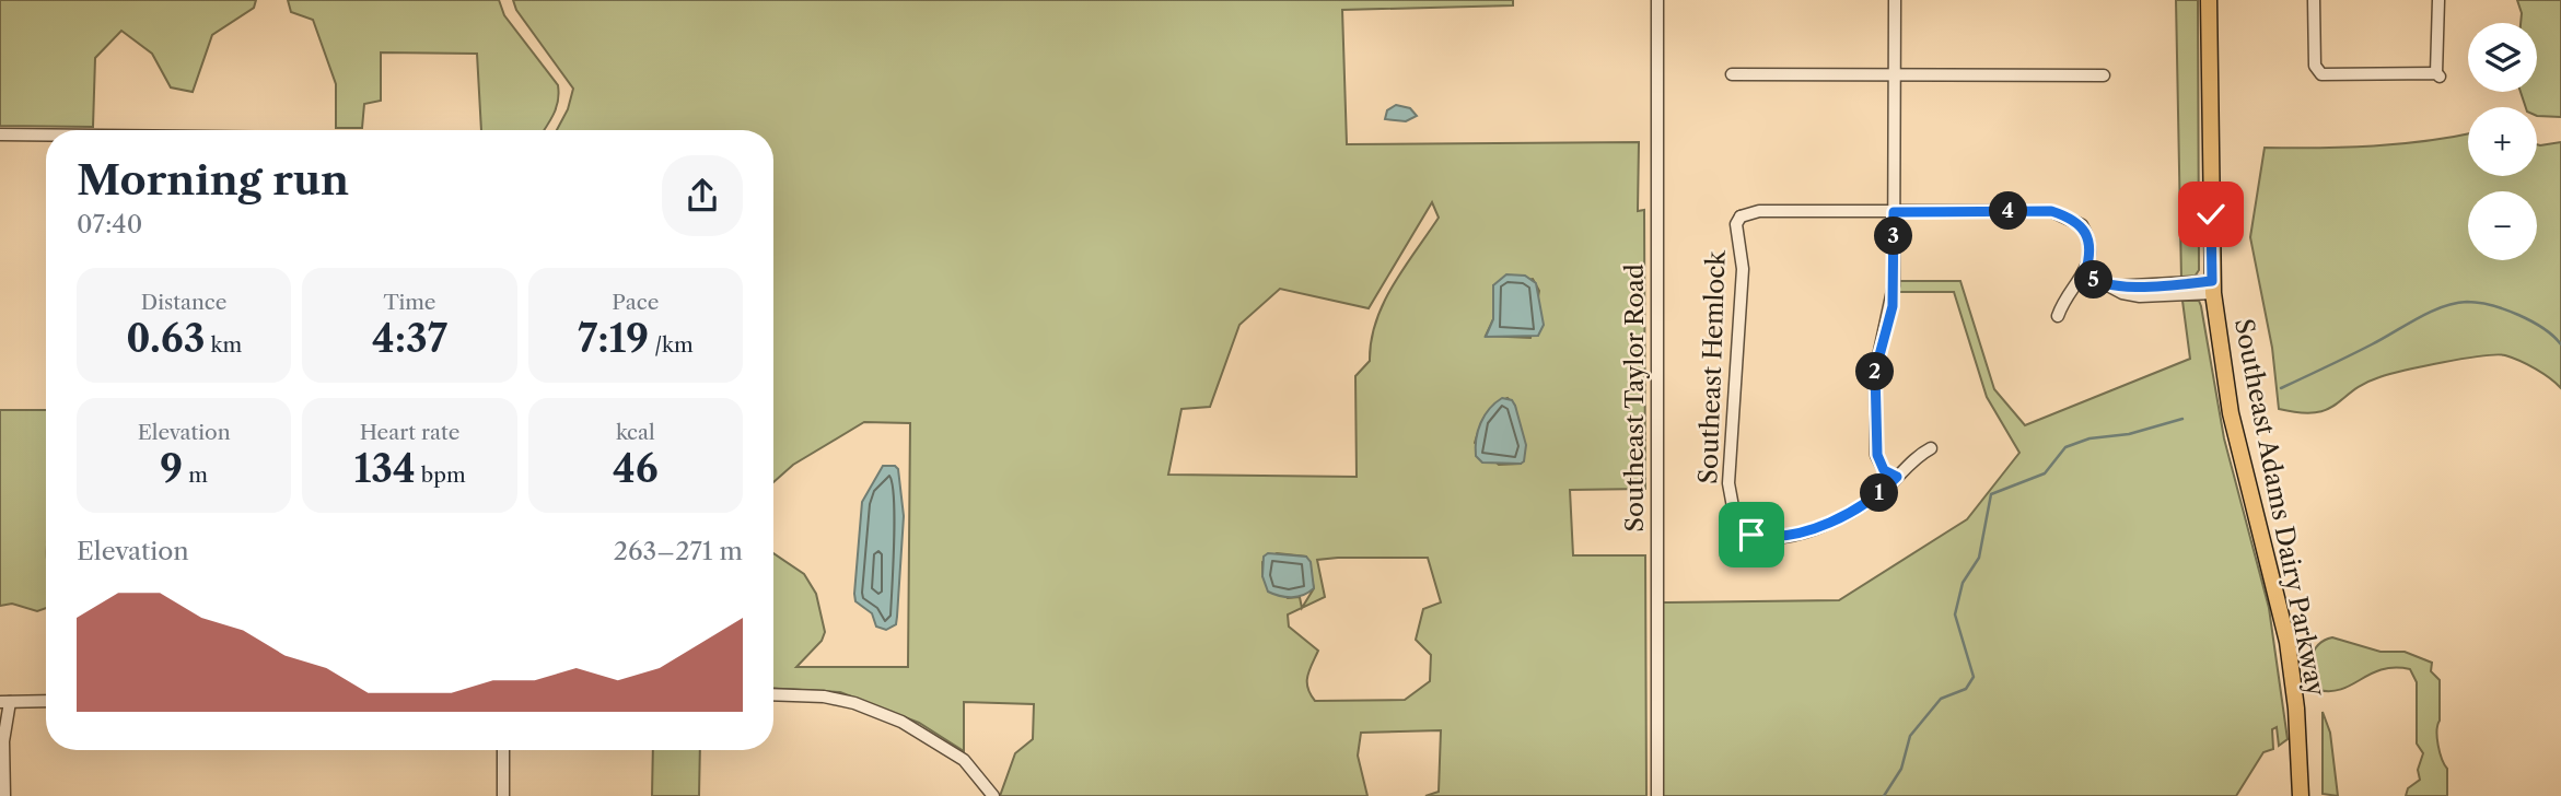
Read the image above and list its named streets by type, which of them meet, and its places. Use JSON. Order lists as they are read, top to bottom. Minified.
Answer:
{"streets":{"main road":["Southeast Adams Dairy Parkway"],"street":["Southeast Hemlock","Southeast Taylor Road"]},"page":{"map_buttons":["+","−"],"heading":["Morning run","07:40"],"pins":["4","3","5","2","1"],"stats":[["Distance","0.63 km"],["Time","4:37"],["Pace","7:19 /km"],["Elevation","9 m"],["Heart rate","134 bpm"],["kcal","46"]],"chart":["Elevation","263–271 m"]}}
